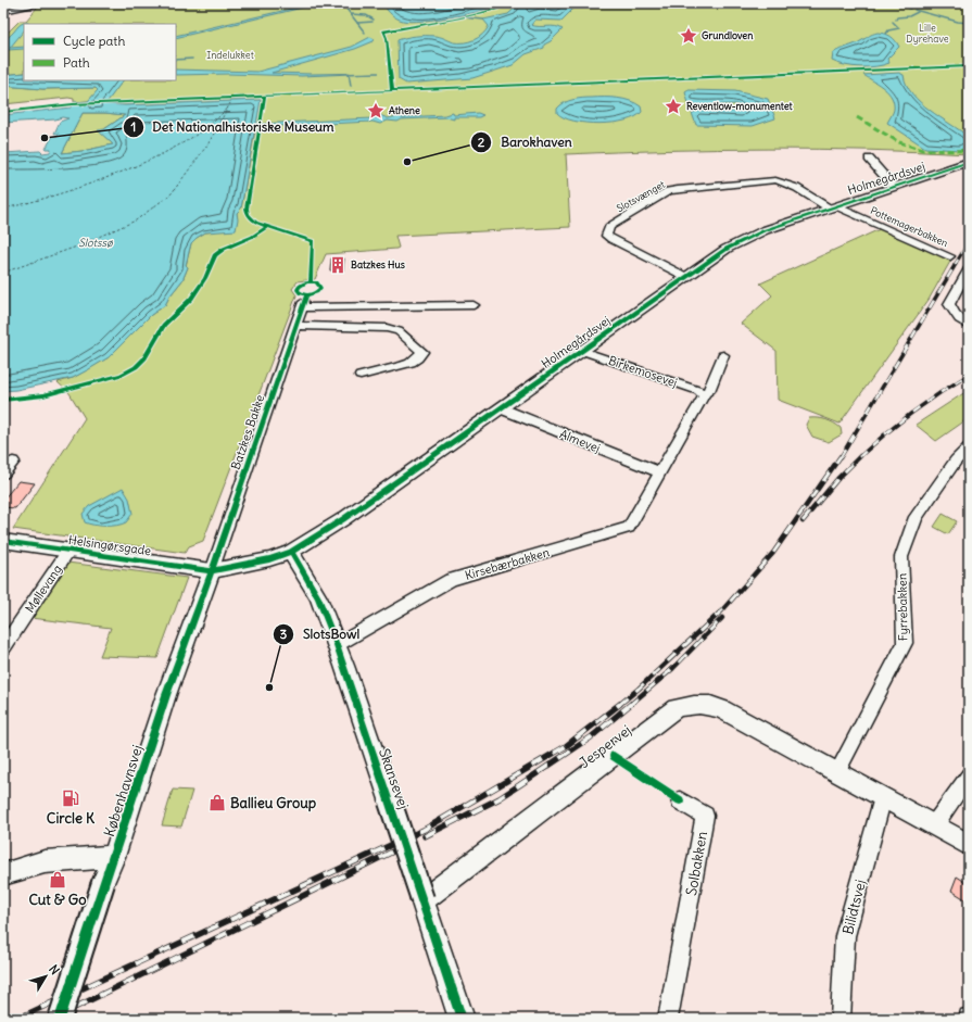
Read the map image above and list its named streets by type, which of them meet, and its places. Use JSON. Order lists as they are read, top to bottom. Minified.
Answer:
{"streets":{"street":["Holmegårdsvej","Slotsvænget","Pottemagerbakken","Birkemosevej","Batzkes Bakke","Almevej","Helsingørsgade","Kirsebærbakken","Møllevang","Fyrrebakken","Jespervej","Skansevej","Københavnsvej","Solbakken","Bilidtsvej"]},"crossings":[["Holmegårdsvej","Slotsvænget"],["Holmegårdsvej","Pottemagerbakken"],["Holmegårdsvej","Birkemosevej"],["Holmegårdsvej","Batzkes Bakke"],["Holmegårdsvej","Almevej"],["Holmegårdsvej","Helsingørsgade"],["Holmegårdsvej","Skansevej"],["Holmegårdsvej","Københavnsvej"],["Slotsvænget","Pottemagerbakken"],["Batzkes Bakke","Helsingørsgade"],["Batzkes Bakke","Københavnsvej"],["Almevej","Kirsebærbakken"],["Helsingørsgade","Møllevang"],["Helsingørsgade","Københavnsvej"],["Kirsebærbakken","Skansevej"],["Fyrrebakken","Jespervej"],["Jespervej","Skansevej"],["Jespervej","Bilidtsvej"]],"water":["Slotssø"],"parks":["Lille Dyrehave","Indelukket"],"places":{"place":["Grundloven","Reventlow-monumentet","Athene"],"other":["Det Nationalhistoriske Museum","Barokhaven","SlotsBowl"],"building":["Batzkes Hus"],"fuel station":["Circle K"],"shop":["Ballieu Group","Cut & Go"]},"legend":["Cycle path","Path"],"north":"top right"}
